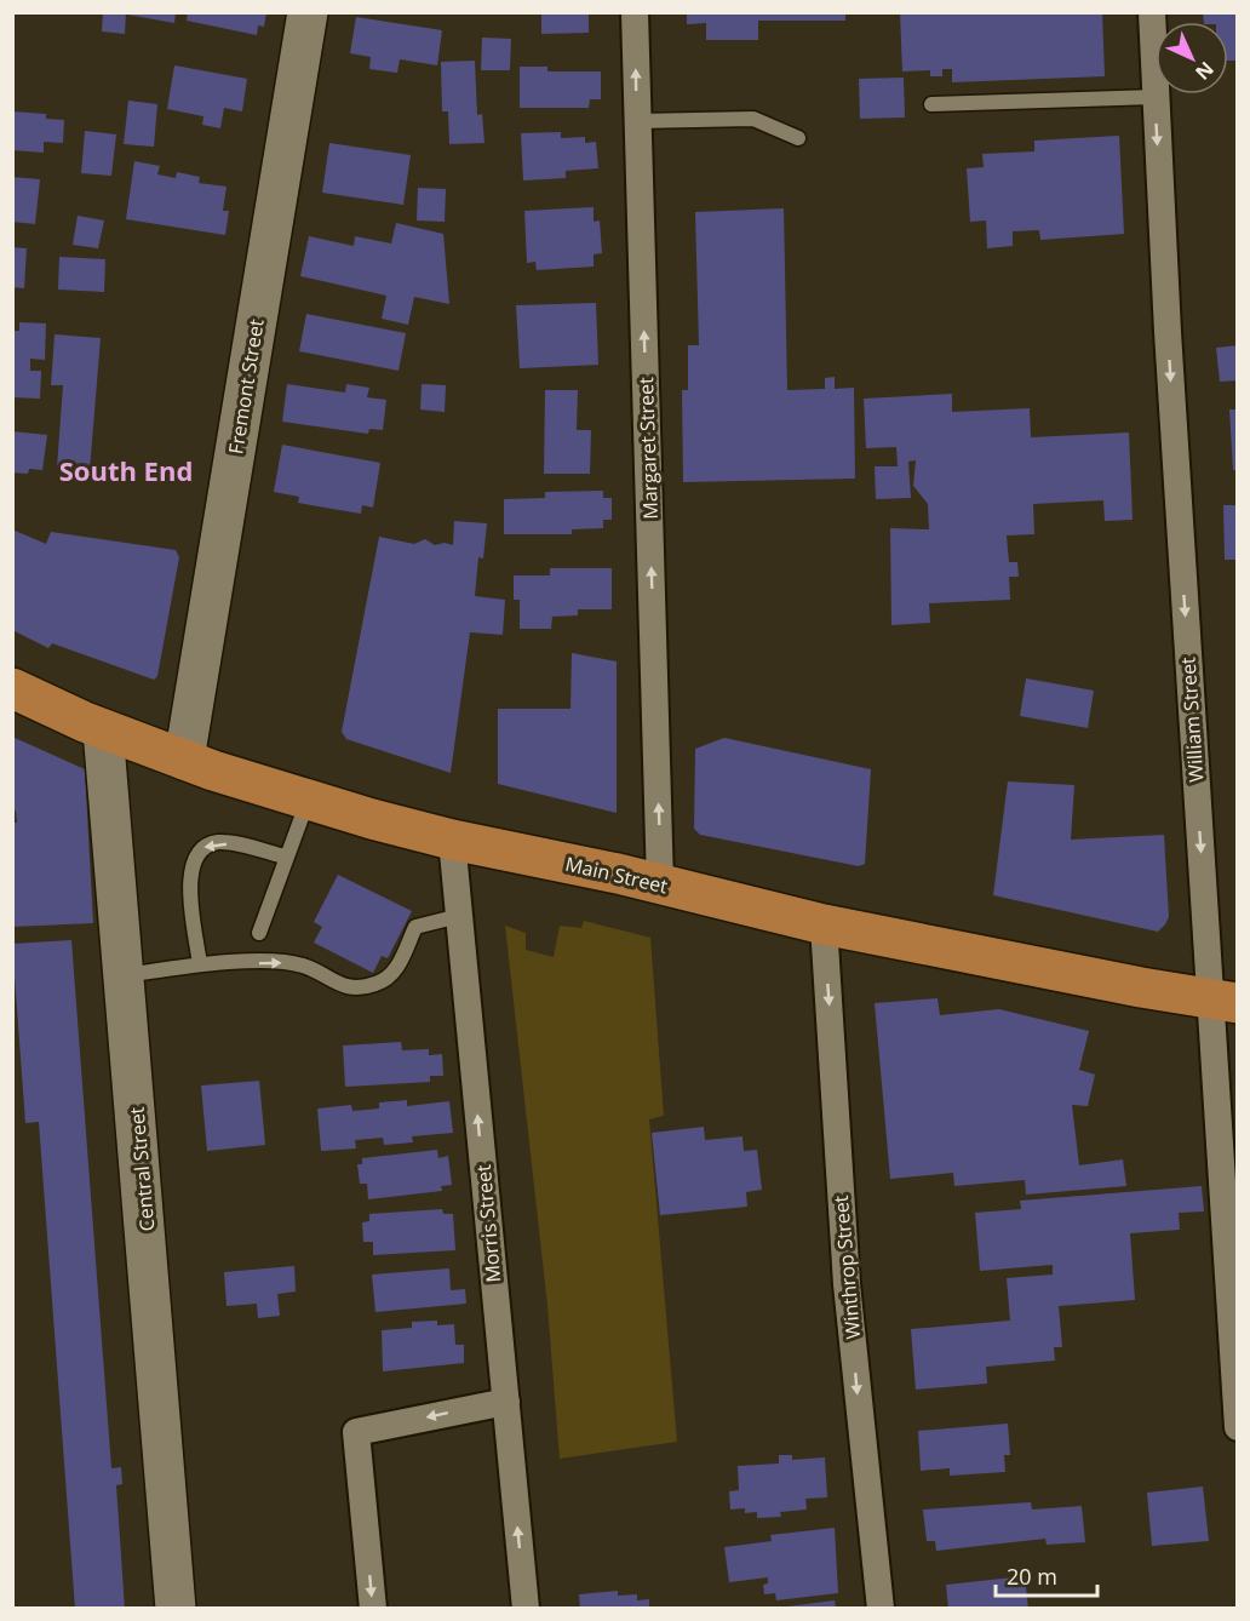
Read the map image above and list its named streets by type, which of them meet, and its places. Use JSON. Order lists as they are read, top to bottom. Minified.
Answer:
{"streets":{"main road":["Fremont Street","Main Street","Central Street"],"street":["Margaret Street","William Street","Morris Street","Winthrop Street"]},"crossings":[["Fremont Street","Main Street"],["Margaret Street","Main Street"],["William Street","Main Street"],["Main Street","Central Street"],["Main Street","Morris Street"],["Main Street","Winthrop Street"]],"one_way":["Margaret Street","William Street","Morris Street","Winthrop Street"],"districts":["South End"],"scale_bar":"20 m","north":"bottom right"}
